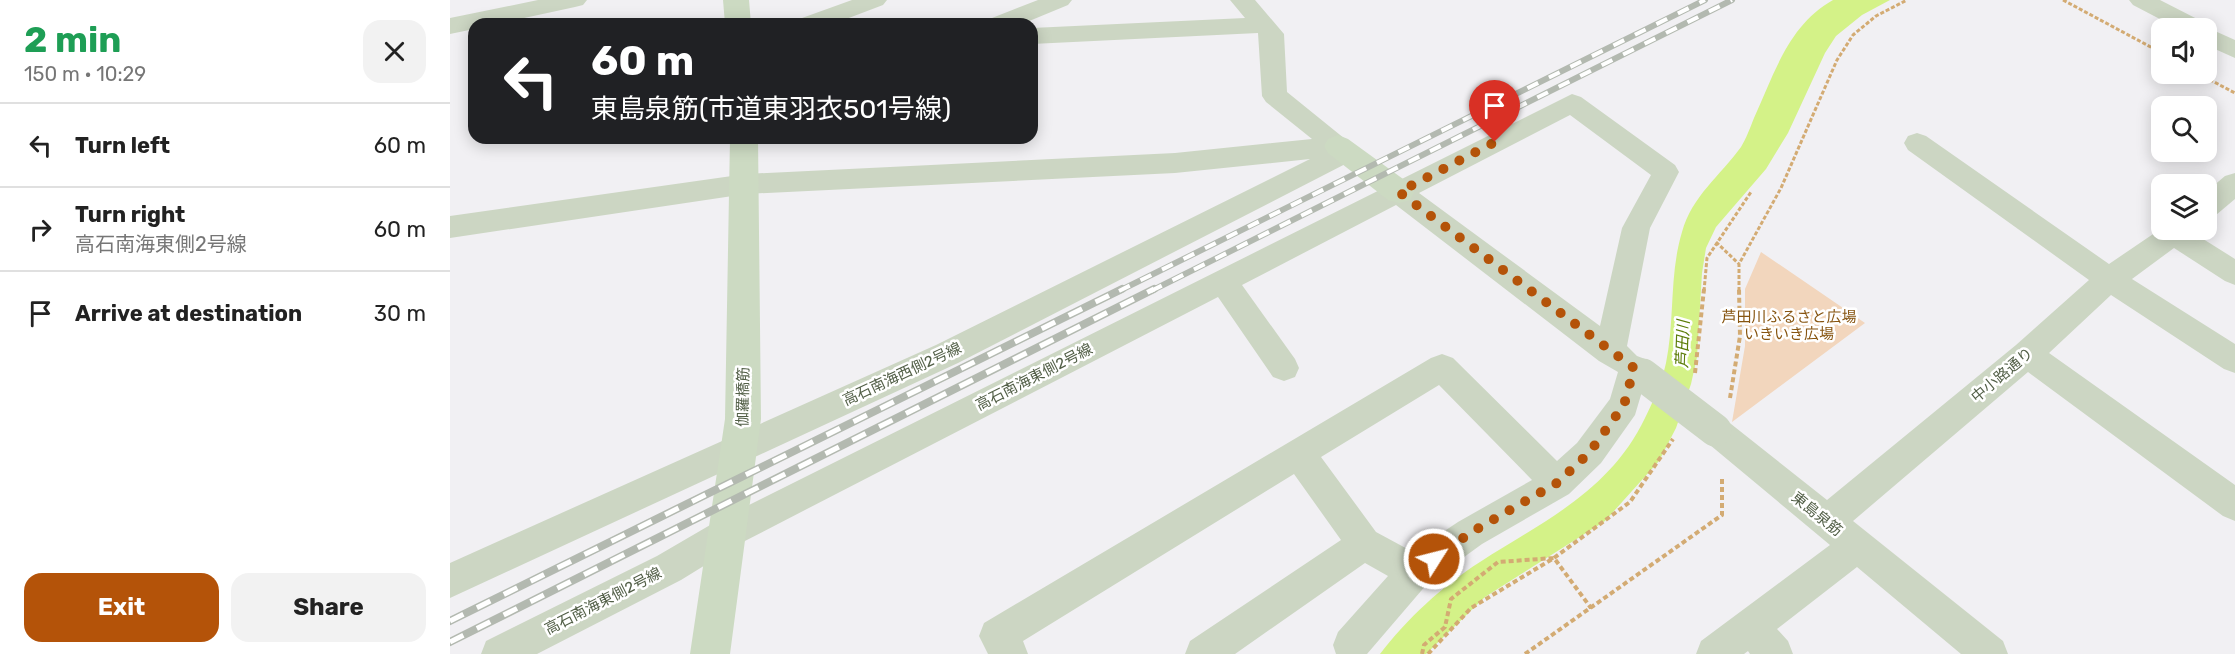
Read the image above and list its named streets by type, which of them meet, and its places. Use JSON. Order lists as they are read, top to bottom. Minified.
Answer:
{"streets":{"street":["高石南海西側2号線","中小路通り","高石南海東側2号線","伽羅橋筋","東島泉筋"]},"crossings":[["高石南海西側2号線","伽羅橋筋"],["中小路通り","東島泉筋"],["高石南海東側2号線","伽羅橋筋"],["高石南海東側2号線","東島泉筋"]],"water":["芦田川"],"parks":["芦田川ふるさと広場 いきいき広場"],"page":{"heading":["2 min","150 m · 10:29"],"turn":["60 m","東島泉筋(市道東羽衣501号線)"],"list":[{"name":"Turn left","value":"60 m"},{"name":"Turn right","note":"高石南海東側2号線","value":"60 m"},{"name":"Arrive at destination","value":"30 m"}],"buttons":["Exit","Share"]}}
